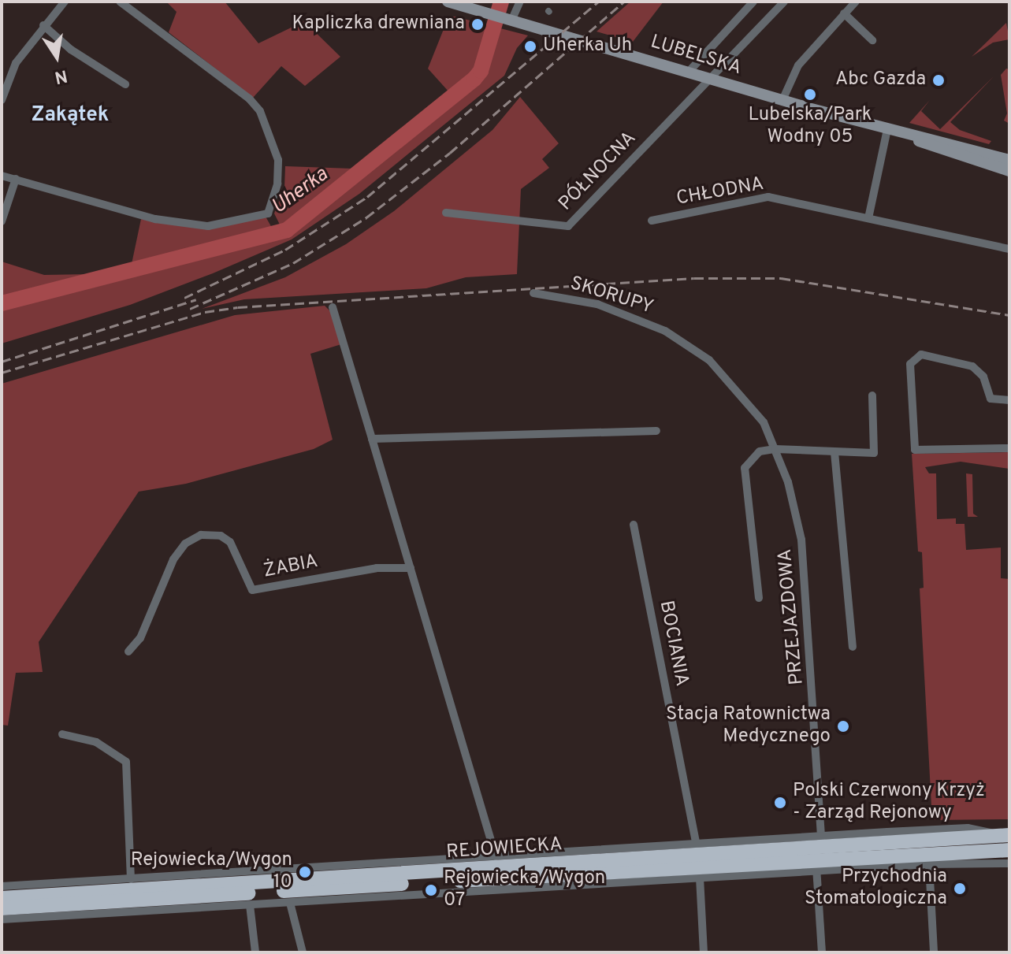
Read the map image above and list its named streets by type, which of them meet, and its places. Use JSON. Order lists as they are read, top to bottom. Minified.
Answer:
{"streets":{"highway":["REJOWIECKA"],"main road":["LUBELSKA"],"street":["PÓŁNOCNA","CHŁODNA","SKORUPY","ŻABIA","PRZEJAZDOWA","BOCIANIA"]},"crossings":[["LUBELSKA","PÓŁNOCNA"],["SKORUPY","PRZEJAZDOWA"],["PRZEJAZDOWA","REJOWIECKA"]],"districts":["Zakątek"],"water":["Uherka"],"places":["Kapliczka drewniana","Uherka Uh","Abc Gazda","Lubelska/Park Wodny 05","Stacja Ratownictwa Medycznego","Polski Czerwony Krzyż - Zarząd Rejonowy","Rejowiecka/Wygon 10","Przychodnia Stomatologiczna","Rejowiecka/Wygon 07"],"north":"bottom"}
